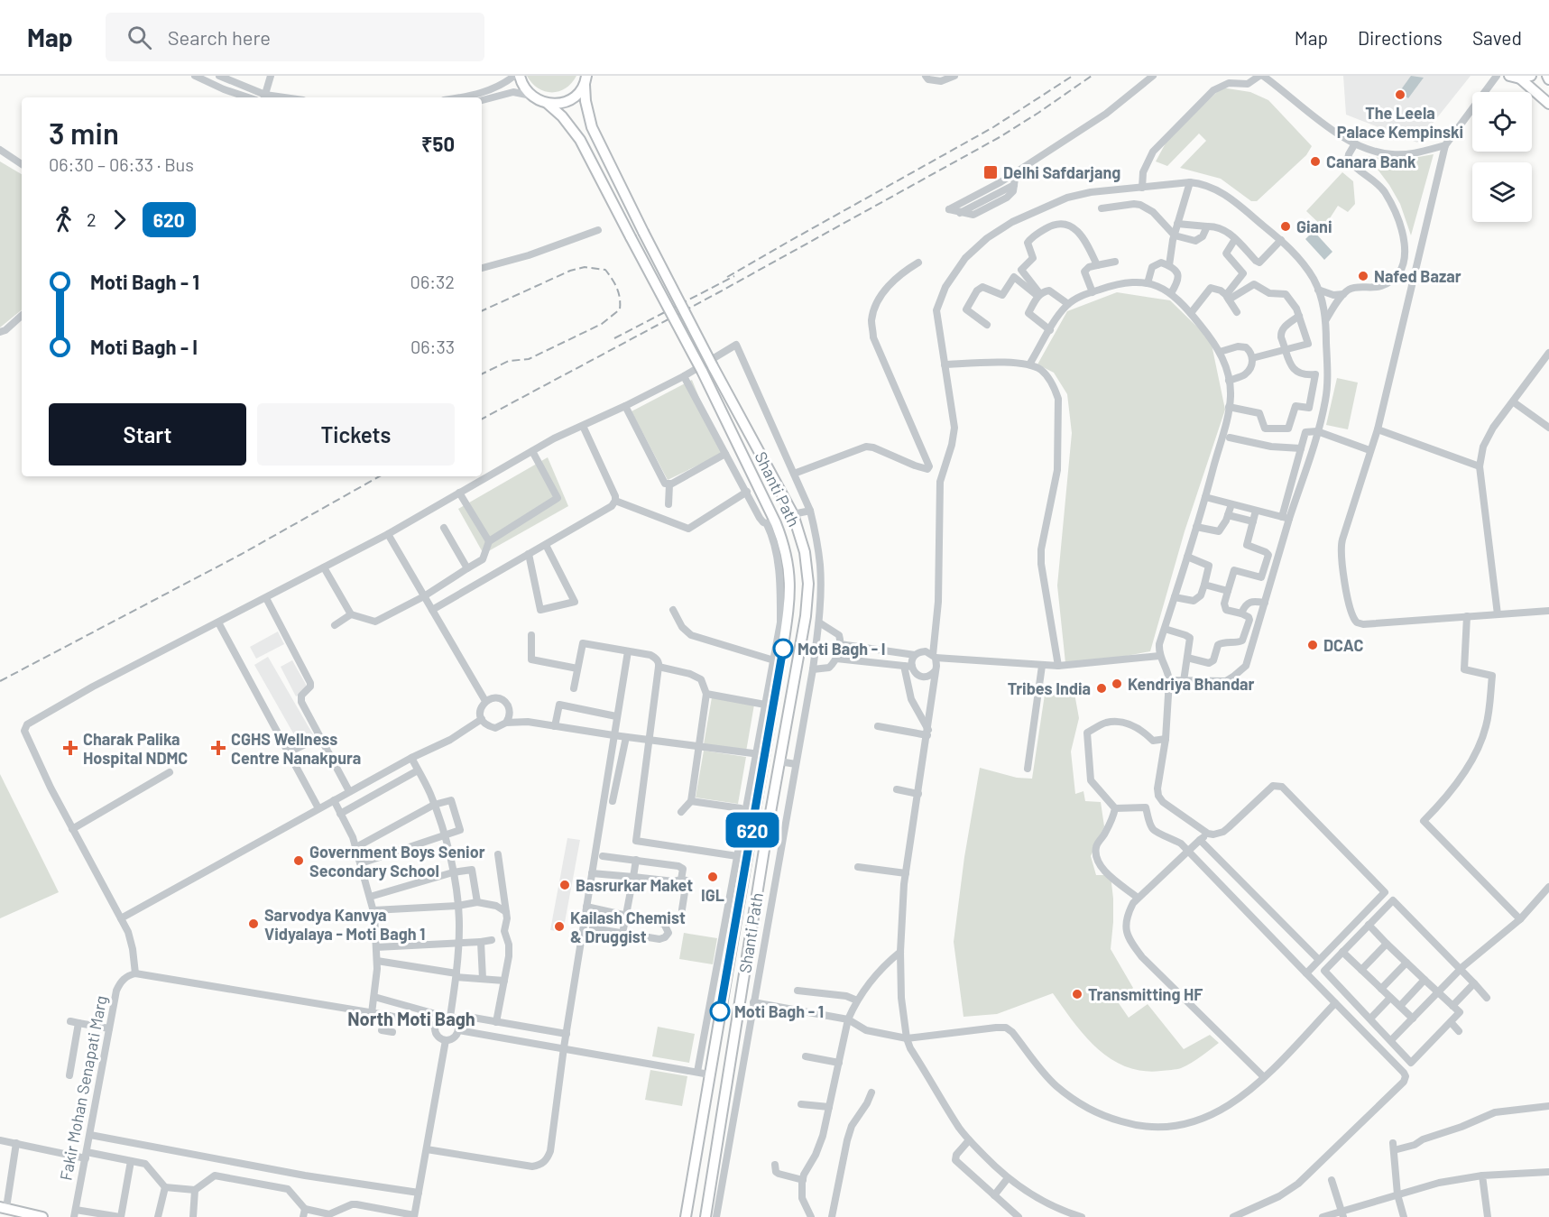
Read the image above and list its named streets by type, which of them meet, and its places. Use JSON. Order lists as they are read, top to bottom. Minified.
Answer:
{"streets":{"main road":["Shanti Path"],"street":["Fakir Mohan Senapati Marg"]},"districts":["North Moti Bagh"],"places":{"other":["The Leela Palace Kempinski","Canara Bank","Giani","Nafed Bazar","DCAC","Moti Bagh - I","Kendriya Bhandar","Tribes India","Government Boys Senior Secondary School","IGL","Basrurkar Maket","Sarvodya Kanvya Vidyalaya - Moti Bagh 1","Kailash Chemist & Druggist","Transmitting HF","Moti Bagh - 1"],"transit":["Delhi Safdarjang"],"health":["Charak Palika Hospital NDMC","CGHS Wellness Centre Nanakpura"]},"lines":["bus line 620"],"page":{"header":"Map","search":"Search here","nav":["Map","Directions","Saved"],"on_map":"620","heading":["3 min","06:30 – 06:33 · Bus","₹50"],"legs":["2","620"],"list":[{"name":"Moti Bagh - 1","value":"06:32"},{"name":"Moti Bagh - I","value":"06:33"}],"buttons":["Start","Tickets"]}}
